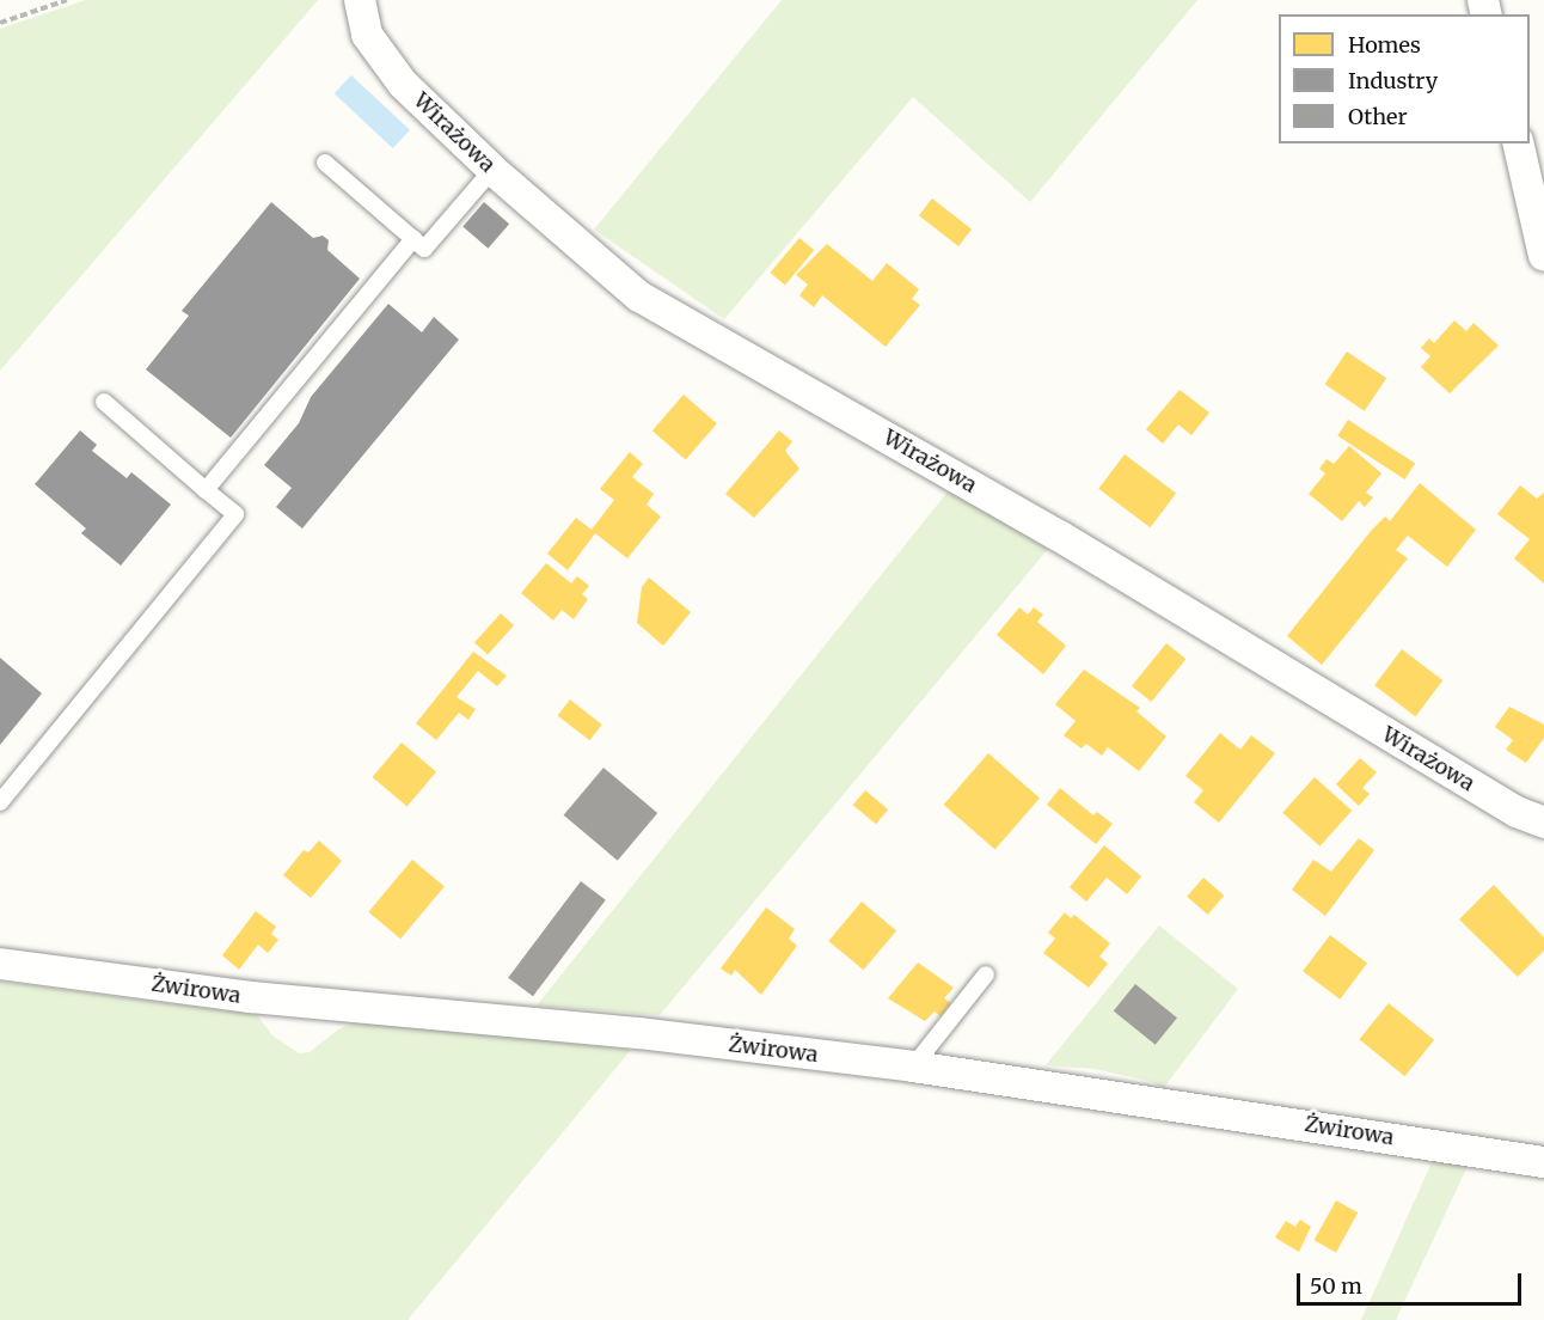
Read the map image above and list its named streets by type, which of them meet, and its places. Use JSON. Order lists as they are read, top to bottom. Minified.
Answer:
{"streets":{"street":["Wirażowa","Żwirowa"]},"legend":["Homes","Industry","Other"],"scale_bar":"50 m"}
